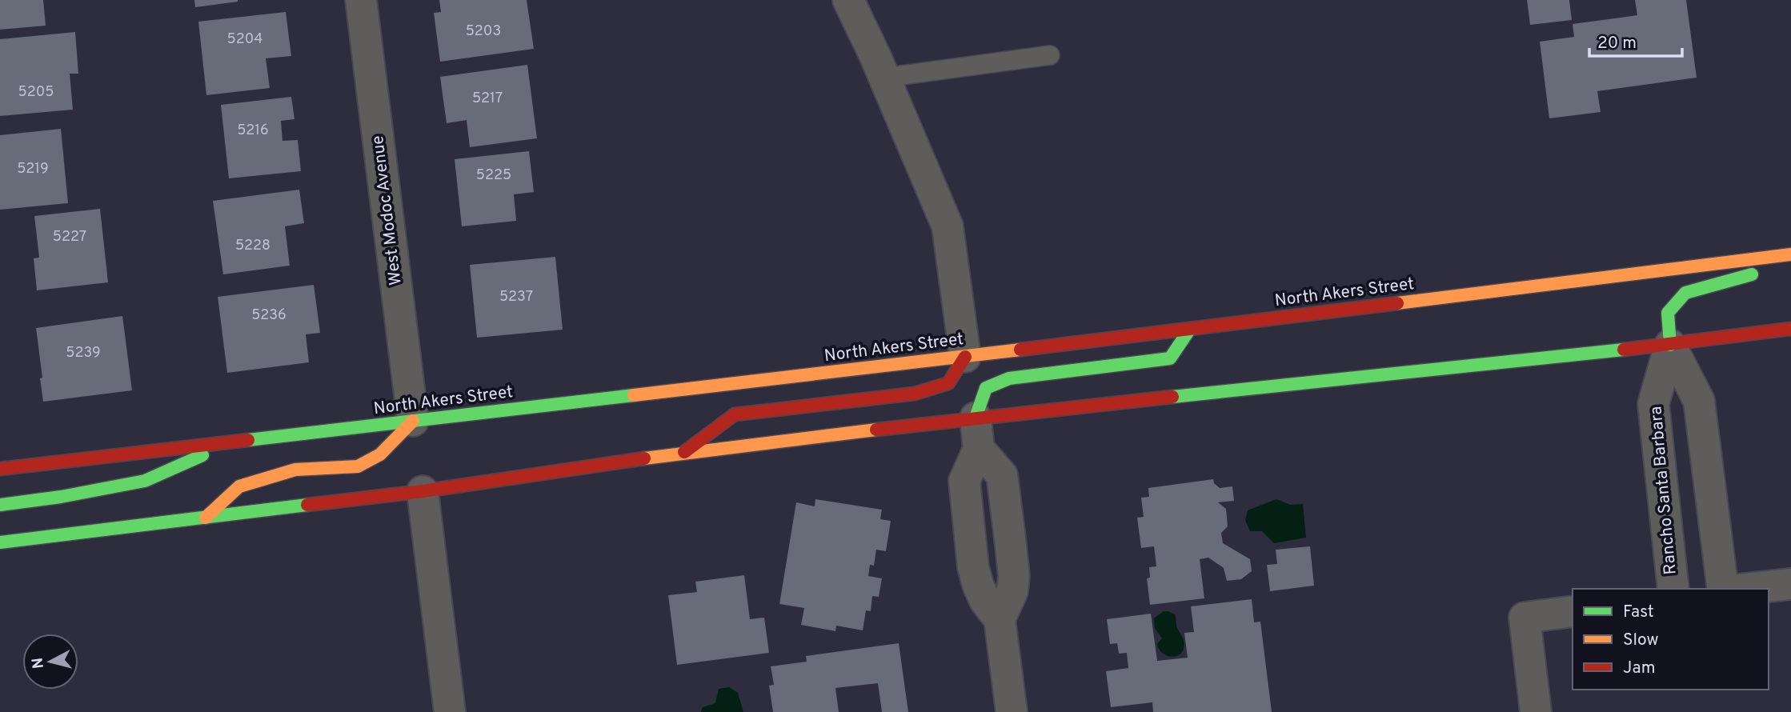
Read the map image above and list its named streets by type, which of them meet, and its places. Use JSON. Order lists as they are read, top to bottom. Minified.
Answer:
{"streets":{"main road":["North Akers Street"],"street":["West Modoc Avenue","Rancho Santa Barbara"]},"crossings":[["West Modoc Avenue","North Akers Street"]],"house_numbers":["5203","5204","5205","5217","5216","5219","5225","5227","5228","5237","5236","5239"],"legend":["Fast","Slow","Jam"],"scale_bar":"20 m","north":"left"}
